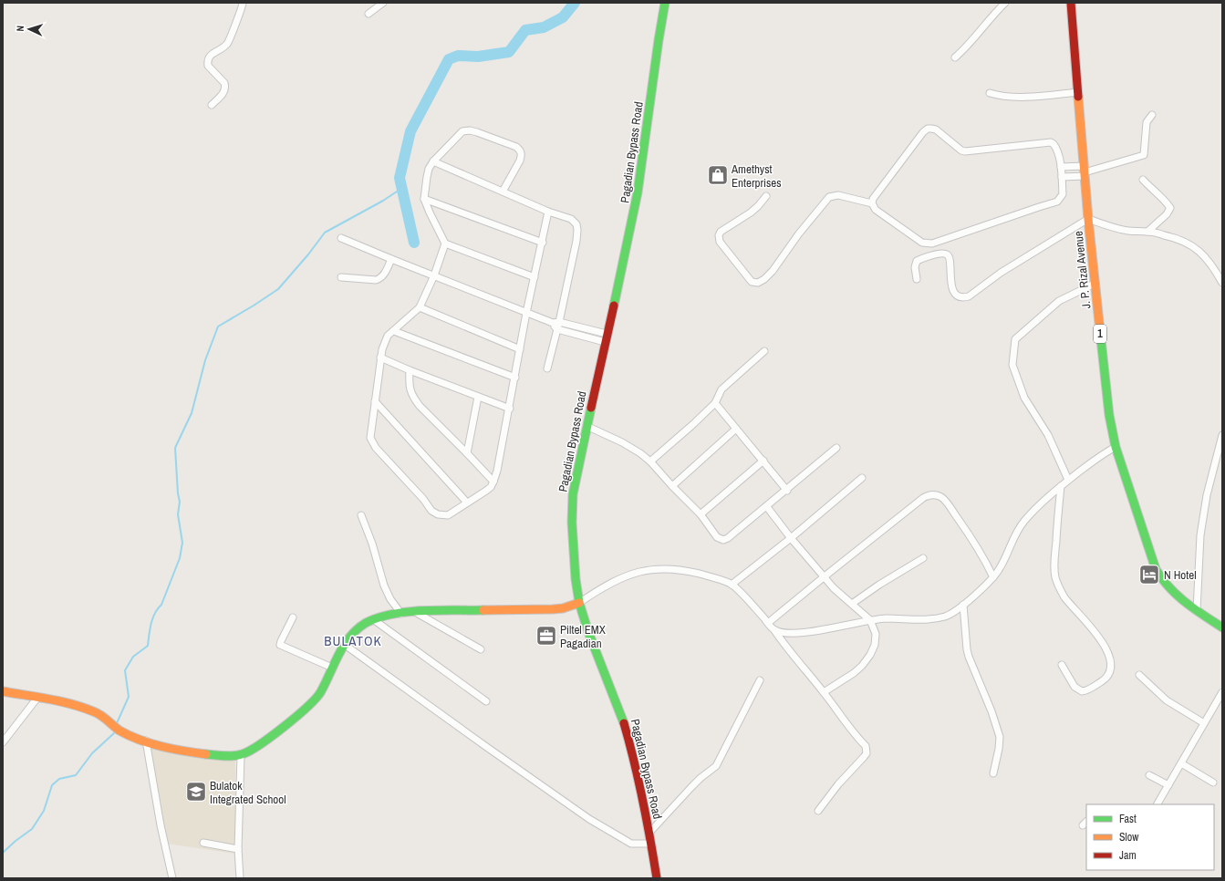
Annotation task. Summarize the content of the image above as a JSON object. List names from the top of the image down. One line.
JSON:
{"streets":{"main road":["Pagadian Bypass Road","J. P. Rizal Avenue","1"]},"districts":["BULATOK"],"places":{"shop":["Amethyst Enterprises"],"hotel":["N Hotel"],"office":["Piltel EMX Pagadian"],"school or university":["Bulatok Integrated School"]},"legend":["Fast","Slow","Jam"],"north":"left"}
